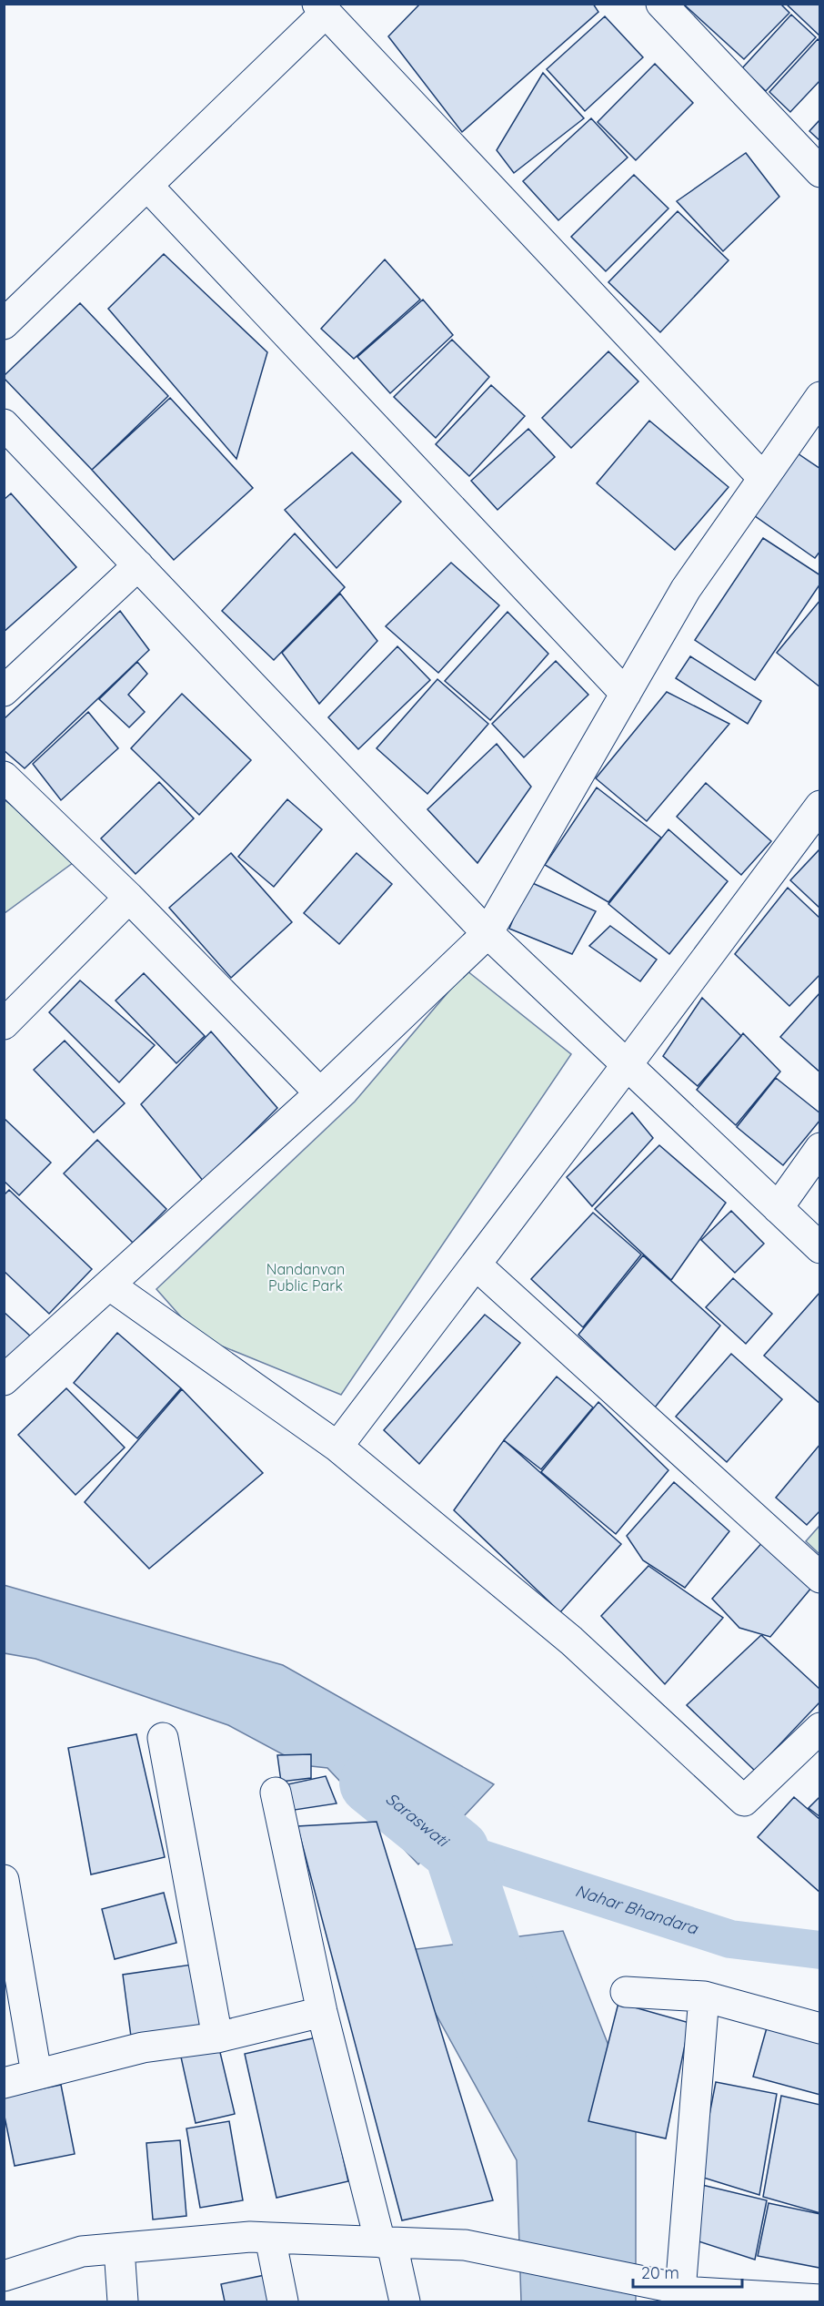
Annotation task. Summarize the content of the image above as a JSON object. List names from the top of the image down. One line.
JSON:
{"water":["Saraswati","Nahar Bhandara"],"parks":["Nandanvan Public Park"],"scale_bar":"20 m"}
